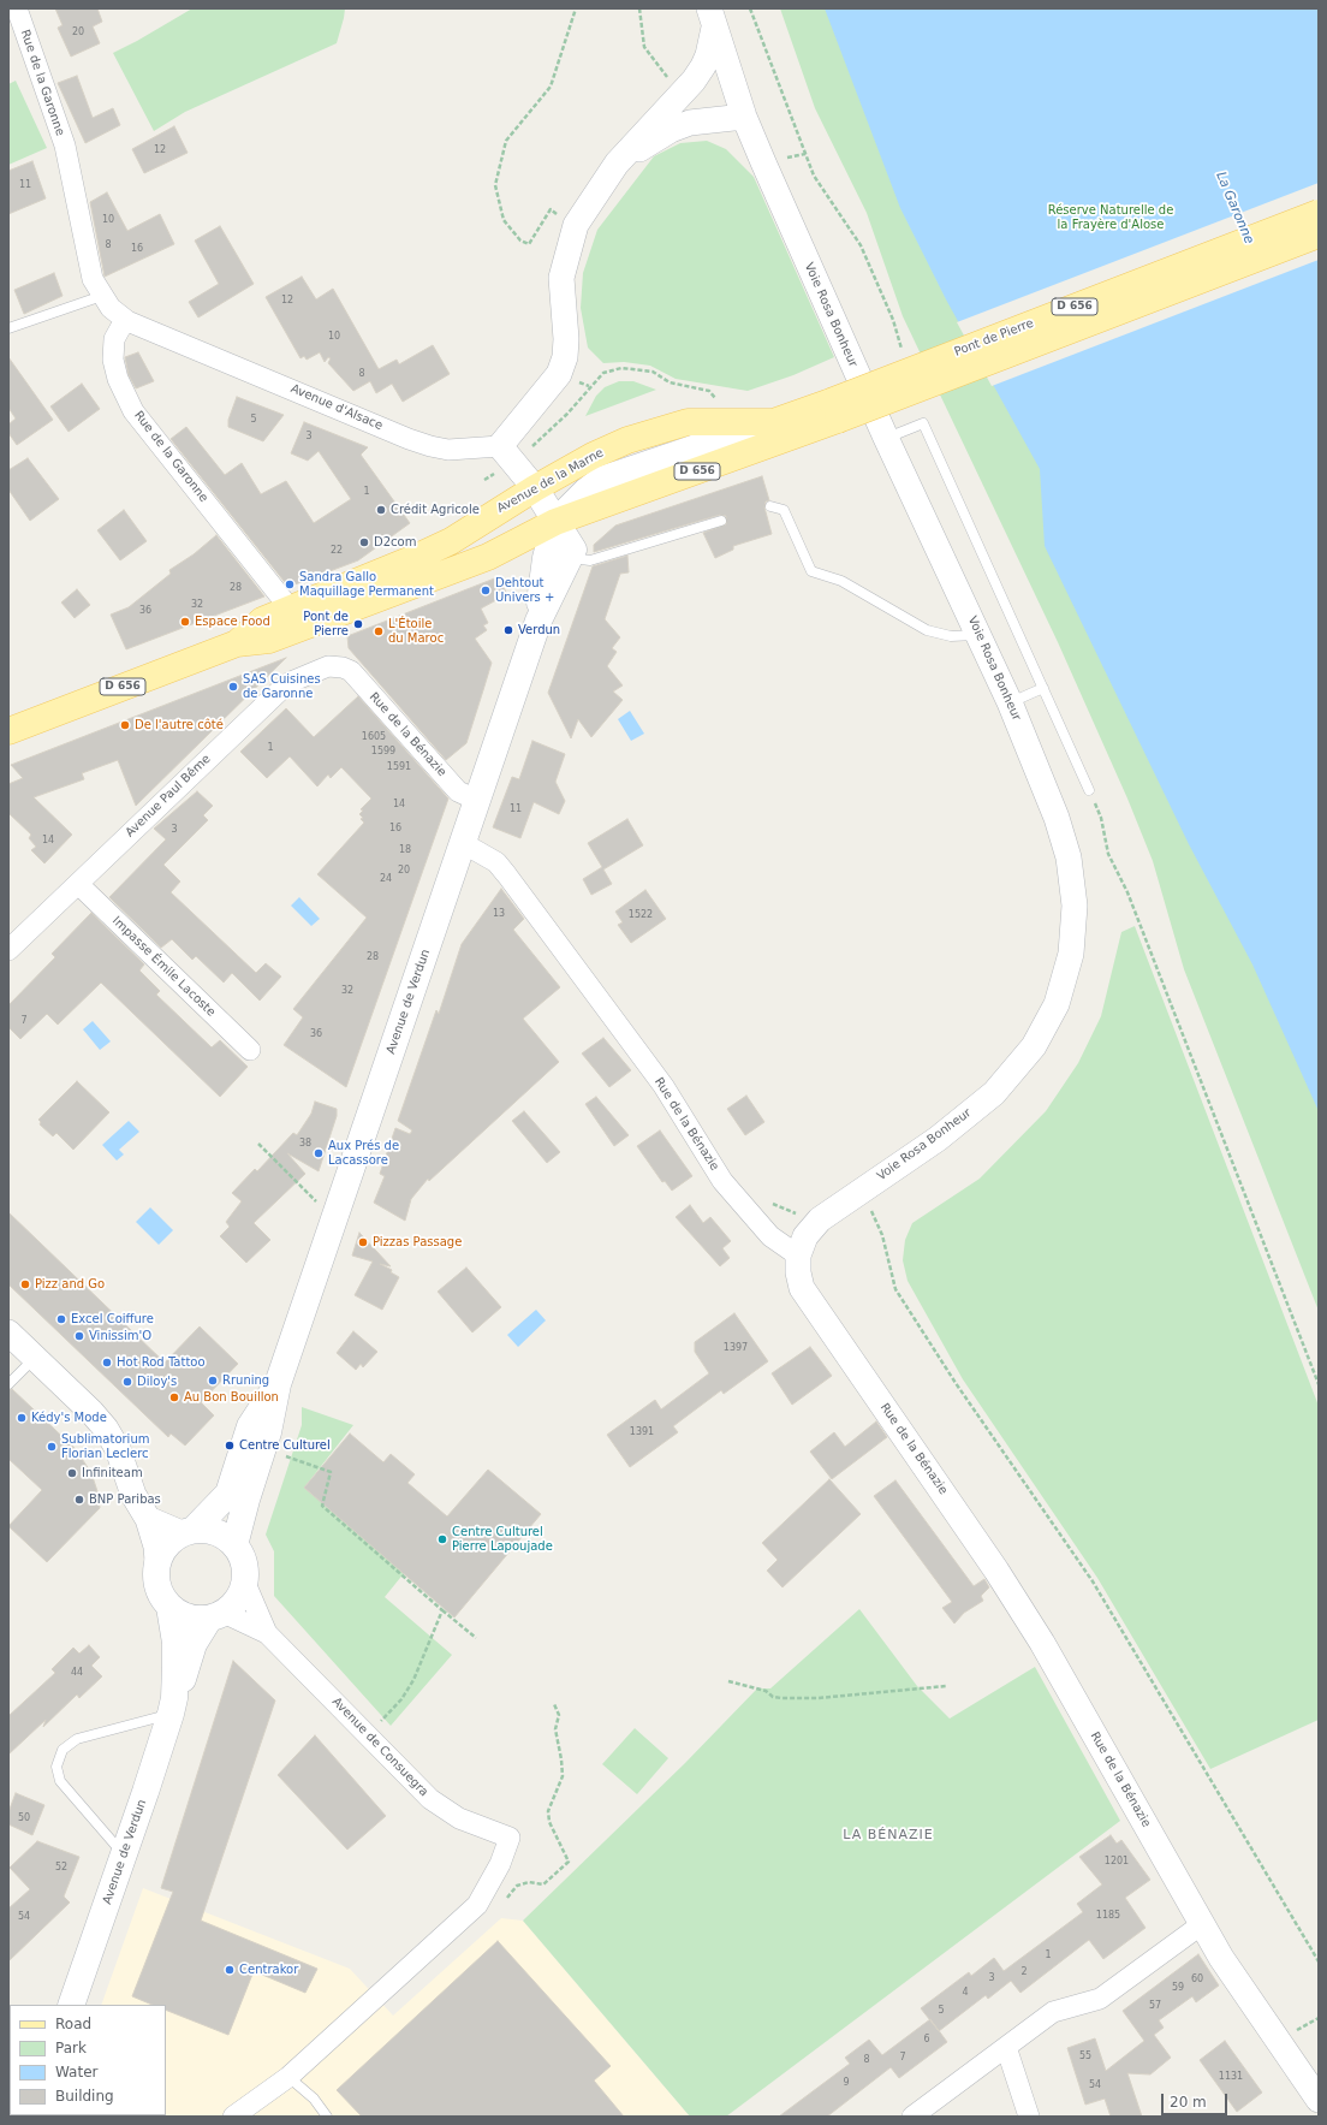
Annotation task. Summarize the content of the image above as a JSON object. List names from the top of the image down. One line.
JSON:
{"streets":{"main road":["D 656","Pont de Pierre","Avenue de la Marne","Avenue de Verdun"],"street":["Rue de la Garonne","Voie Rosa Bonheur","Avenue d'Alsace","Rue de la Bénazie","Avenue Paul Bême","Impasse Émile Lacoste","Avenue de Consuegra"]},"crossings":[["Rue de la Garonne","Avenue d'Alsace"],["Rue de la Garonne","Avenue de la Marne"],["Voie Rosa Bonheur","Rue de la Bénazie"],["Pont de Pierre","Avenue de la Marne"],["Avenue de la Marne","Avenue de Verdun"],["Rue de la Bénazie","Avenue Paul Bême"],["Rue de la Bénazie","Avenue de Verdun"],["Avenue Paul Bême","Impasse Émile Lacoste"],["Avenue de Verdun","Avenue de Consuegra"]],"districts":["LA BÉNAZIE"],"water":["La Garonne"],"parks":["Réserve Naturelle de la Frayère d'Alose"],"places":["Crédit Agricole","D2com","Sandra Gallo Maquillage Permanent","Dehtout Univers +","Espace Food","Pont de Pierre","Verdun","L'Étoile du Maroc","SAS Cuisines de Garonne","De l'autre côté","Aux Prés de Lacassore","Pizzas Passage","Pizz and Go","Excel Coiffure","Vinissim'O","Hot Rod Tattoo","Rruning","Diloy's","Au Bon Bouillon","Kédy's Mode","Centre Culturel","Sublimatorium Florian Leclerc","Infiniteam","BNP Paribas","Centre Culturel Pierre Lapoujade","Centrakor"],"house_numbers":["20","12","11","10","8","16","12","10","8","5","3","1","22","28","32","36","1605","1","1599","1591","14","11","16","3","14","18","20","24","13","1522","28","32","7","36","38","1397","1391","44","50","1201","52","1185","54","1","2","3","60","59","4","57","5","6","55","7","8","1131","9","54"],"legend":["Road","Park","Water","Building"],"scale_bar":"20 m"}
